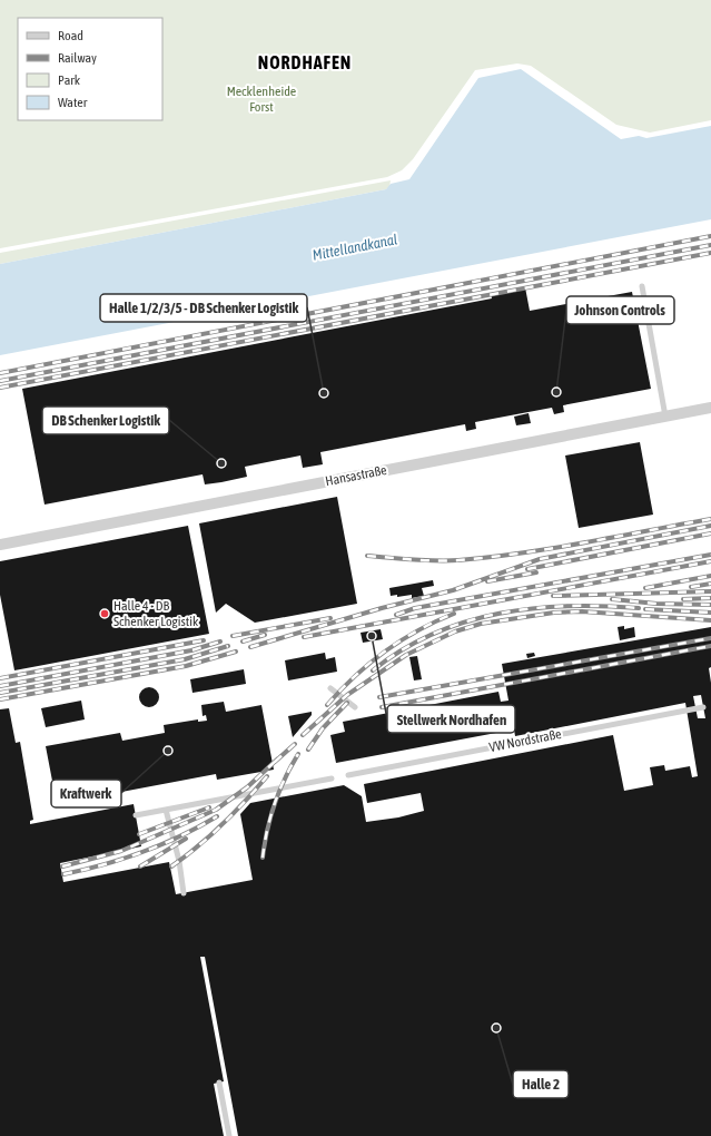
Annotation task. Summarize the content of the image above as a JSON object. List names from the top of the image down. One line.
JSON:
{"streets":{"street":["Hansastraße"],"lane":["VW Nordstraße"]},"districts":["NORDHAFEN"],"water":["Mittellandkanal"],"parks":["Mecklenheide Forst"],"places":["Johnson Controls","Halle 1/2/3/5 - DB Schenker Logistik","DB Schenker Logistik","Halle 4 - DB Schenker Logistik","Stellwerk Nordhafen","Kraftwerk","Halle 2"],"legend":["Road","Railway","Park","Water"]}
